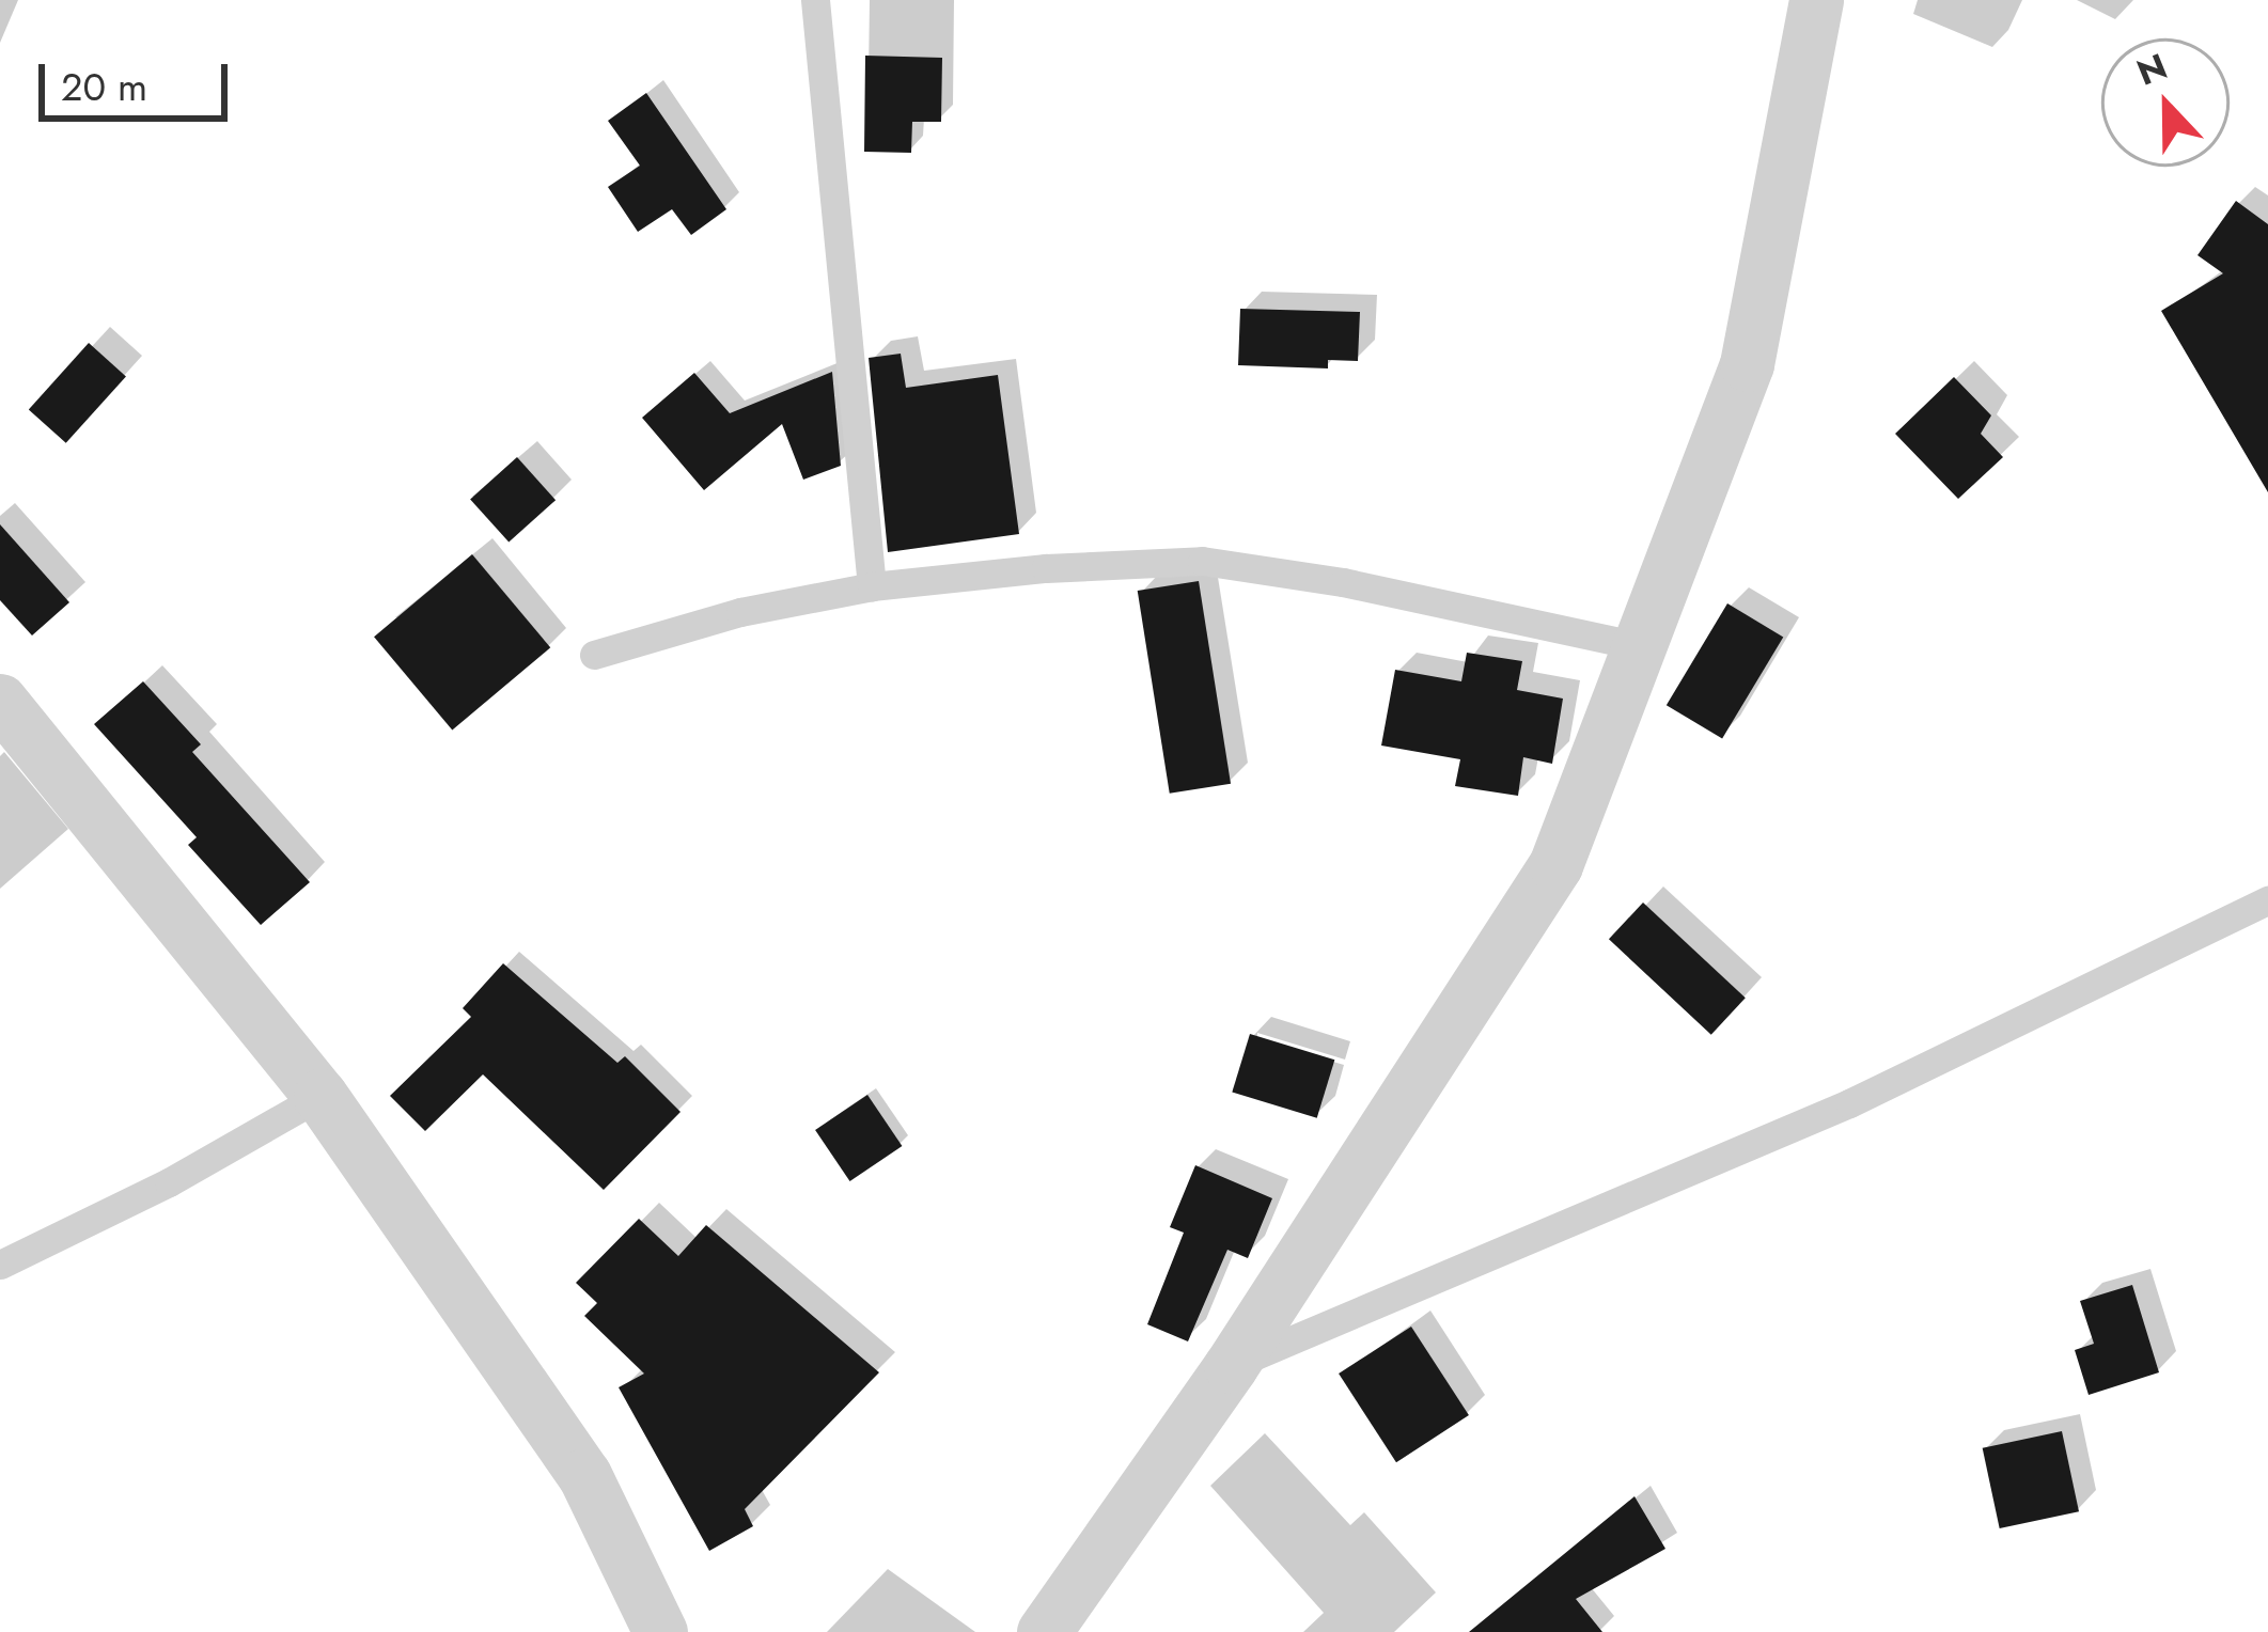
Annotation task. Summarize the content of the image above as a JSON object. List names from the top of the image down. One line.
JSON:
{"scale_bar":"20 m","north":"top"}
